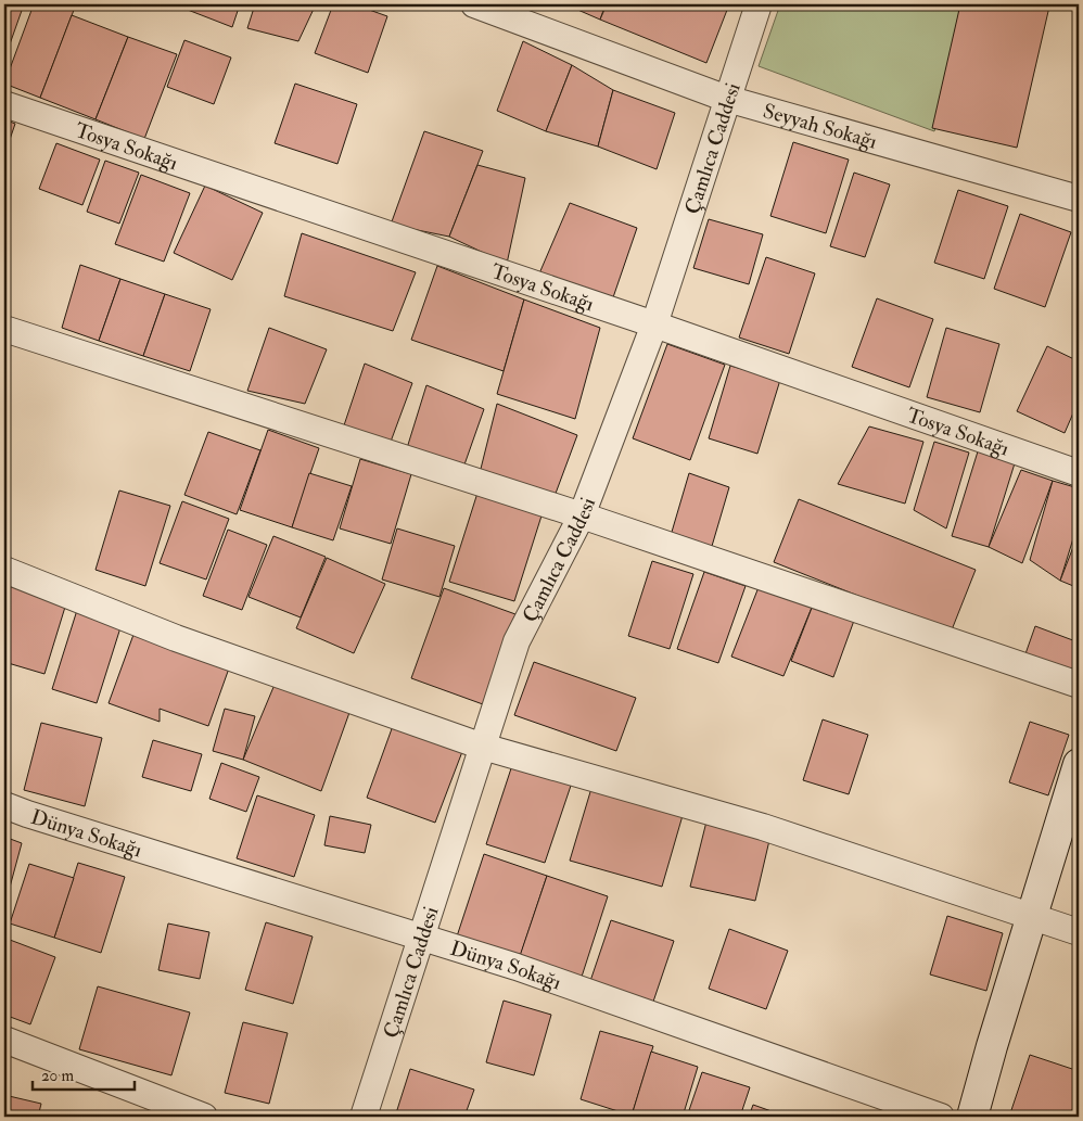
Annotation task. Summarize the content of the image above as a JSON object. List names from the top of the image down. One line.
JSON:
{"streets":{"street":["Seyyah Sokağı","Tosya Sokağı","Çamlıca Caddesi","Dünya Sokağı"]},"crossings":[["Seyyah Sokağı","Çamlıca Caddesi"],["Tosya Sokağı","Çamlıca Caddesi"],["Çamlıca Caddesi","Dünya Sokağı"]],"scale_bar":"20 m"}
